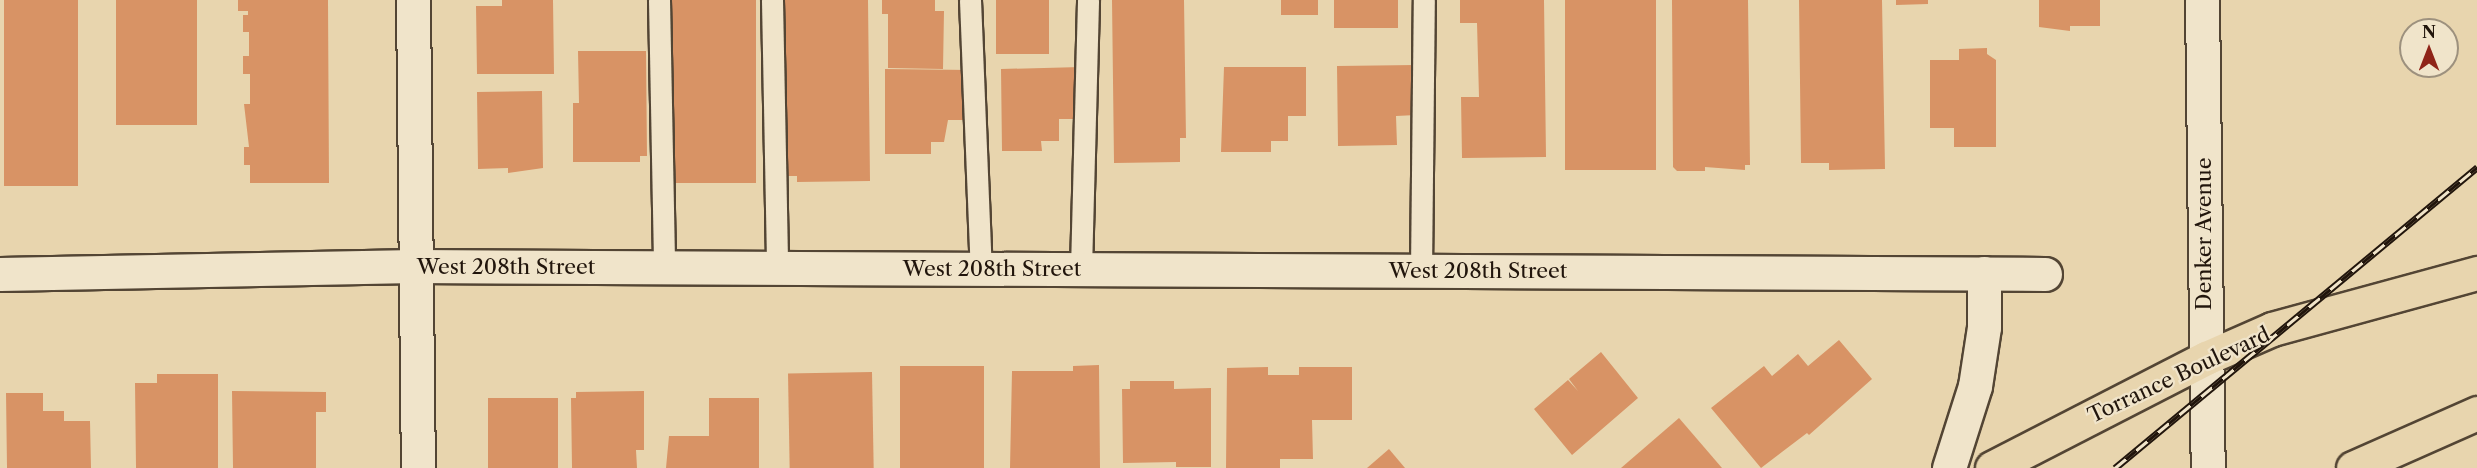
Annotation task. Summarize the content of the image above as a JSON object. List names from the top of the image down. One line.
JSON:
{"streets":{"main road":["Torrance Boulevard"],"street":["Denker Avenue","West 208th Street"]},"crossings":[["Denker Avenue","Torrance Boulevard"]],"north":"top"}
